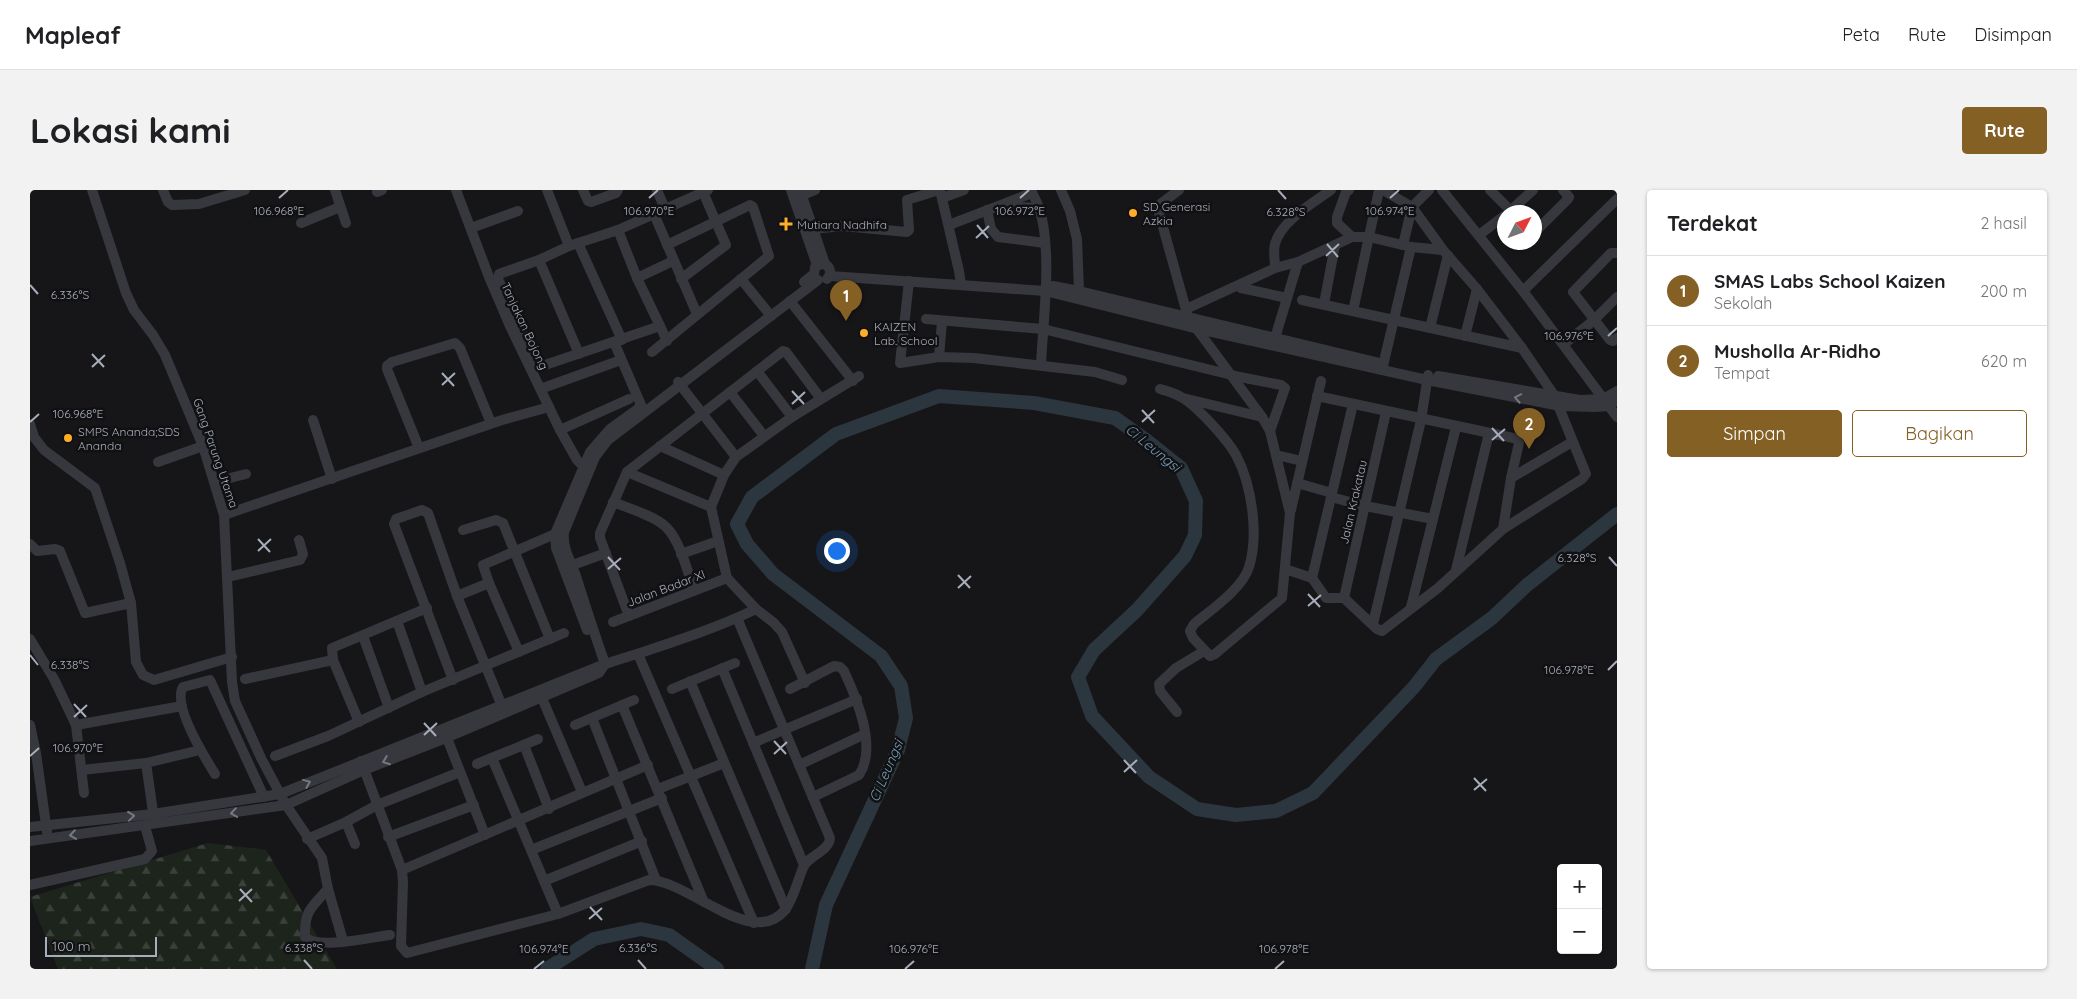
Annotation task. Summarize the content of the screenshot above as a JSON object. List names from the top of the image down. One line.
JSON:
{"streets":{"street":["Tanjakan Bojong","Gang Parung Utama","Jalan Krakatau","Jalan Badar XI"]},"water":["Ci Leungsi"],"places":{"other":["SD Generasi Azkia","KAIZEN Lab. School","SMPS Ananda;SDS Ananda"],"health":["Mutiara Nadhifa"]},"scale_bar":"100 m","north":"top right","page":{"header":"Mapleaf","nav":["Peta","Rute","Disimpan"],"buttons":["Rute",["Simpan","Bagikan"]],"title":"Lokasi kami","heading":["Terdekat","2 hasil"],"list":[{"mark":"1","name":"SMAS Labs School Kaizen","note":"Sekolah","value":"200 m"},{"mark":"2","name":"Musholla Ar-Ridho","note":"Tempat","value":"620 m"}],"pins":["1","2"],"map_buttons":["+","−"],"scale":"100 m"},"coordinates":["106.970°E","106.974°E","106.968°E","106.972°E","6.328°S","6.336°S","106.976°E","6.338°S","106.978°E"]}
